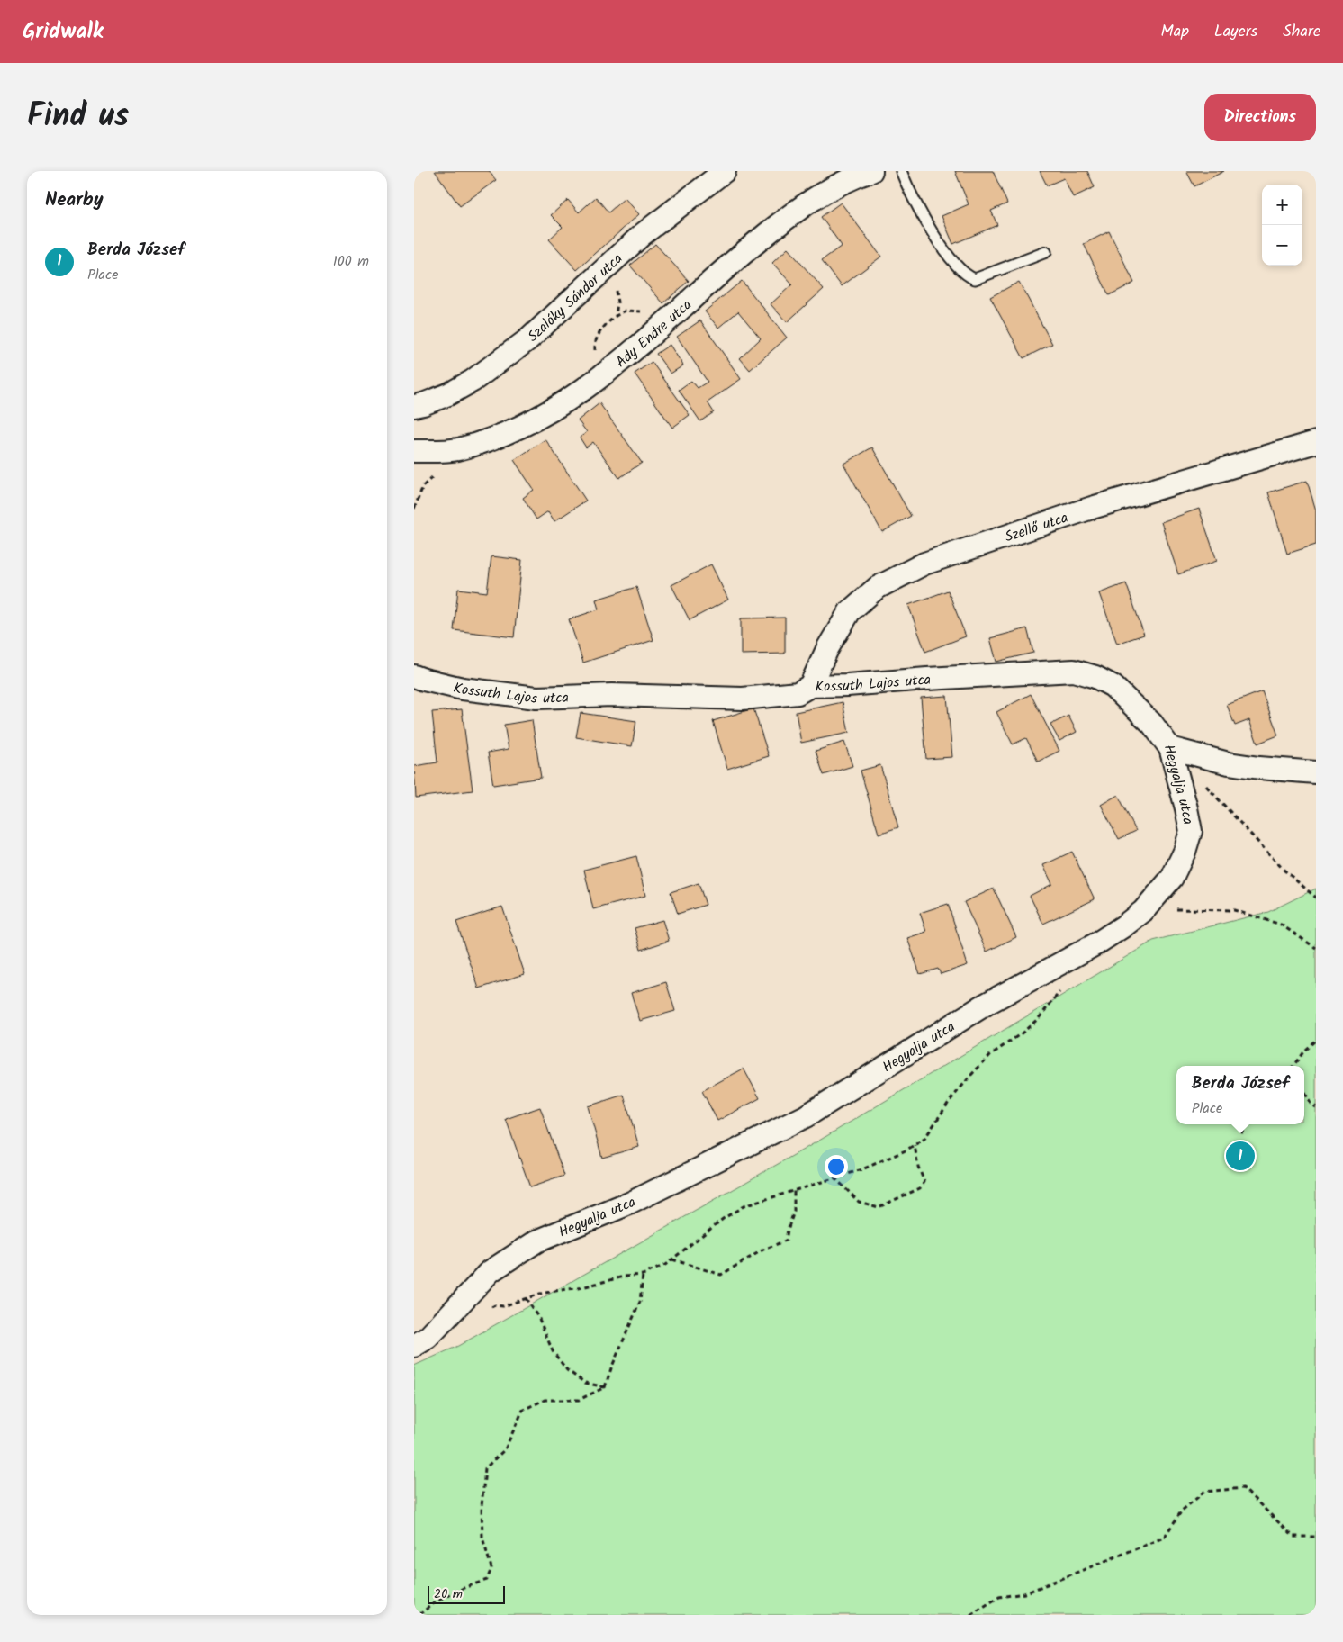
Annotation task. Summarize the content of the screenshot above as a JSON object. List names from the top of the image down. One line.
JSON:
{"streets":{"street":["Szalóky Sándor utca","Ady Endre utca","Szellő utca","Kossuth Lajos utca","Hegyalja utca"]},"crossings":[["Szellő utca","Kossuth Lajos utca"],["Kossuth Lajos utca","Hegyalja utca"]],"scale_bar":"20 m","page":{"header":"Gridwalk","nav":["Map","Layers","Share"],"title":"Find us","buttons":"Directions","heading":"Nearby","map_buttons":["+","−"],"list":[{"mark":"1","name":"Berda József","note":"Place","value":"100 m"}],"popup":["Berda József","Place"],"pins":"1","scale":"20 m"}}
